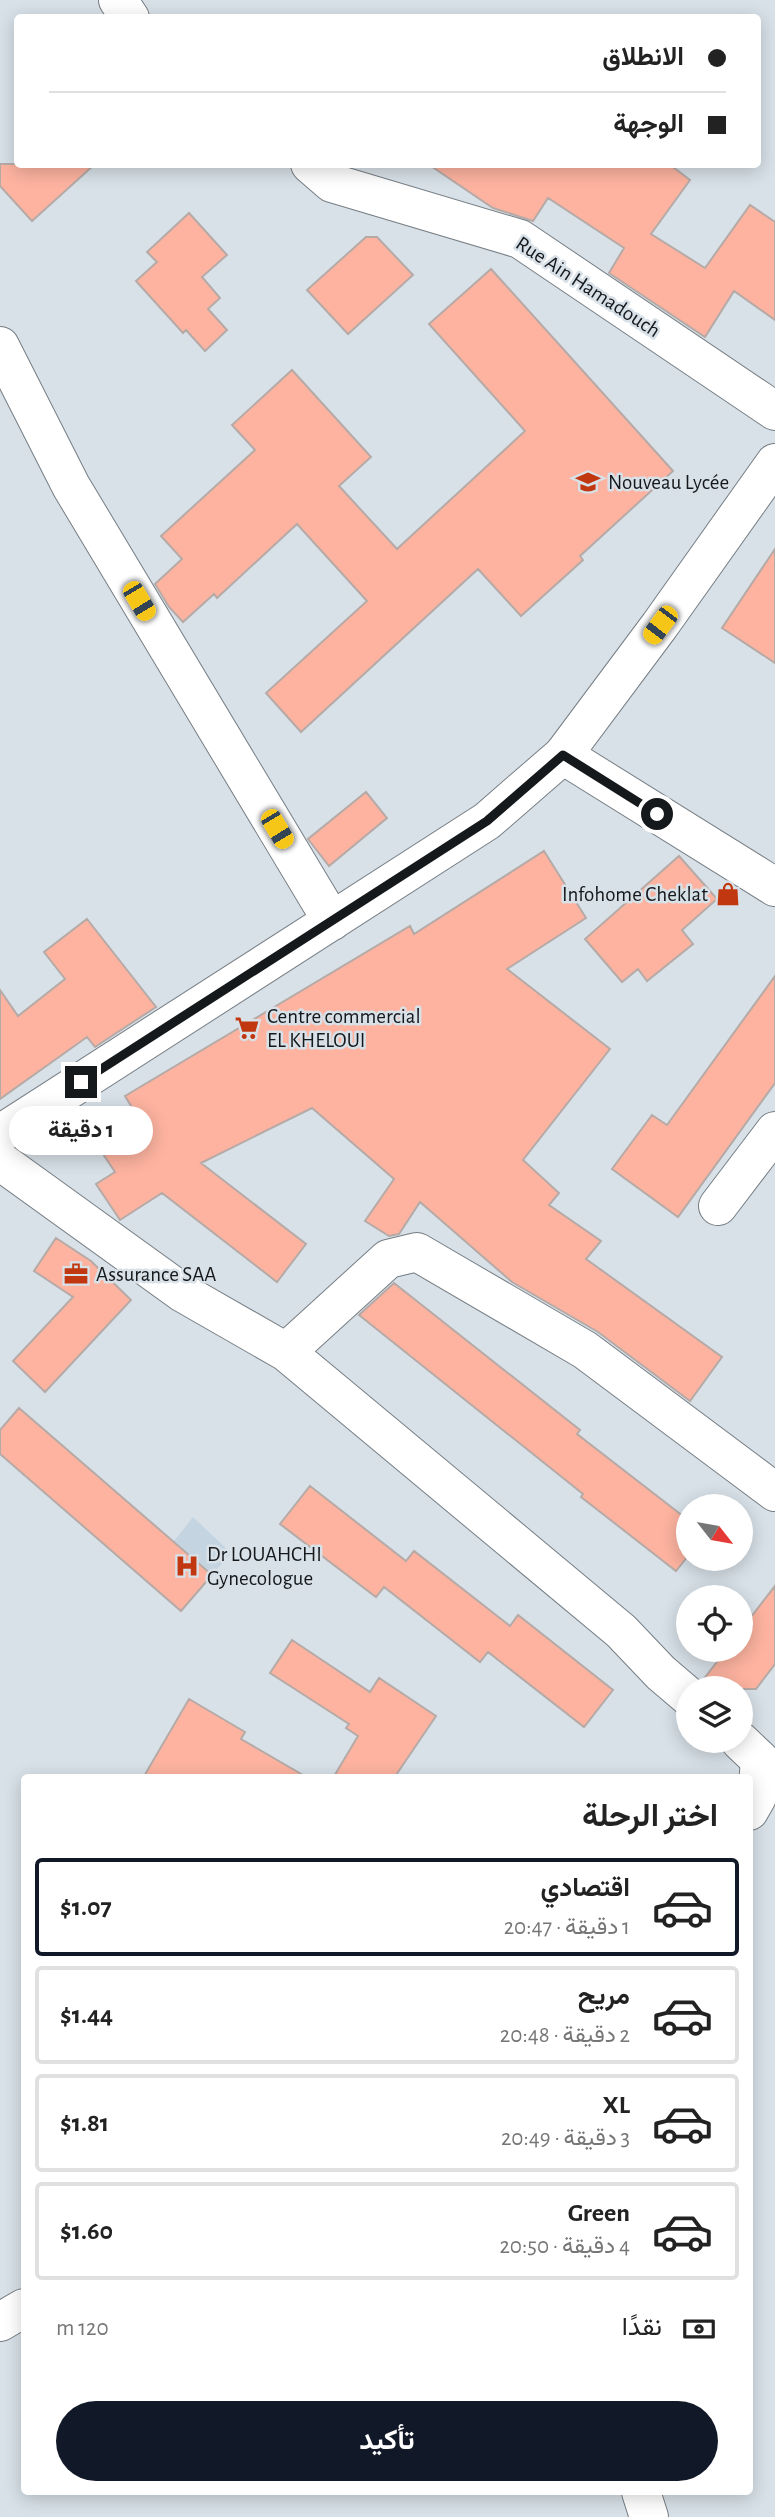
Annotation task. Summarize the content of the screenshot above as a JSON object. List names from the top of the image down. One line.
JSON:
{"streets":{"street":["Rue Ain Hamadouch"]},"places":{"school or university":["Nouveau Lycée"],"shop":["Infohome Cheklat"],"supermarket":["Centre commercial EL KHELOUI"],"office":["Assurance SAA"],"hospital":["Dr LOUAHCHI Gynecologue"]},"north":"bottom right","page":{"banner":["الانطلاق","الوجهة"],"bubble":"1 دقيقة","heading":"اختر الرحلة","list":[{"name":"اقتصادي","note":"1 دقيقة · 20:47","value":"$1.07"},{"name":"مريح","note":"2 دقيقة · 20:48","value":"$1.44"},{"name":"XL","note":"3 دقيقة · 20:49","value":"$1.81"},{"name":"Green","note":"4 دقيقة · 20:50","value":"$1.60"}],"pay":["نقدًا","120 m"],"buttons":"تأكيد"}}
